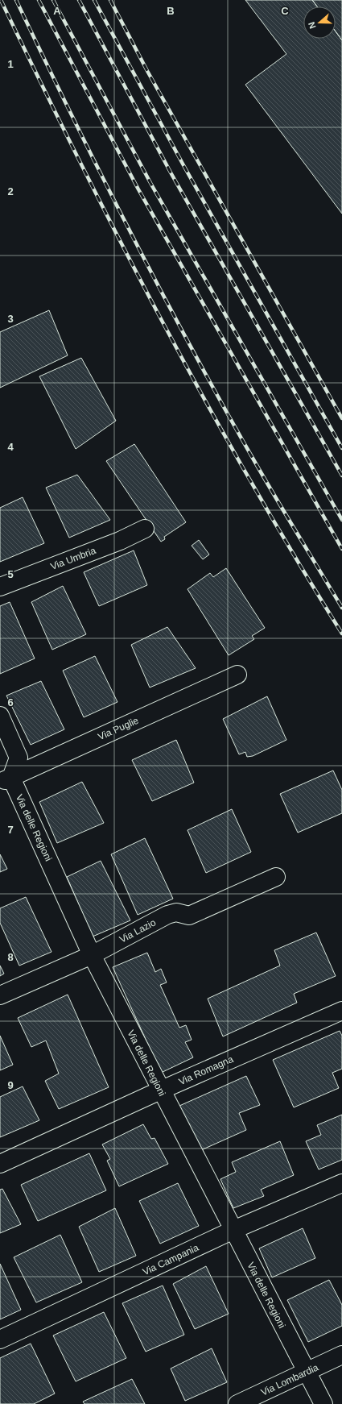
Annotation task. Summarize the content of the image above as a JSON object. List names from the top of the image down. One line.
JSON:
{"streets":{"street":["Via Umbria","Via Puglie","Via delle Regioni","Via Lazio","Via Romagna","Via Campania","Via Lombardia"]},"crossings":[["Via Puglie","Via delle Regioni"],["Via delle Regioni","Via Lazio"],["Via delle Regioni","Via Romagna"],["Via delle Regioni","Via Campania"],["Via delle Regioni","Via Lombardia"]],"north":"left","grid":{"columns":["A","B","C"],"rows":["1","2","3","4","5","6","7","8","9"]}}
